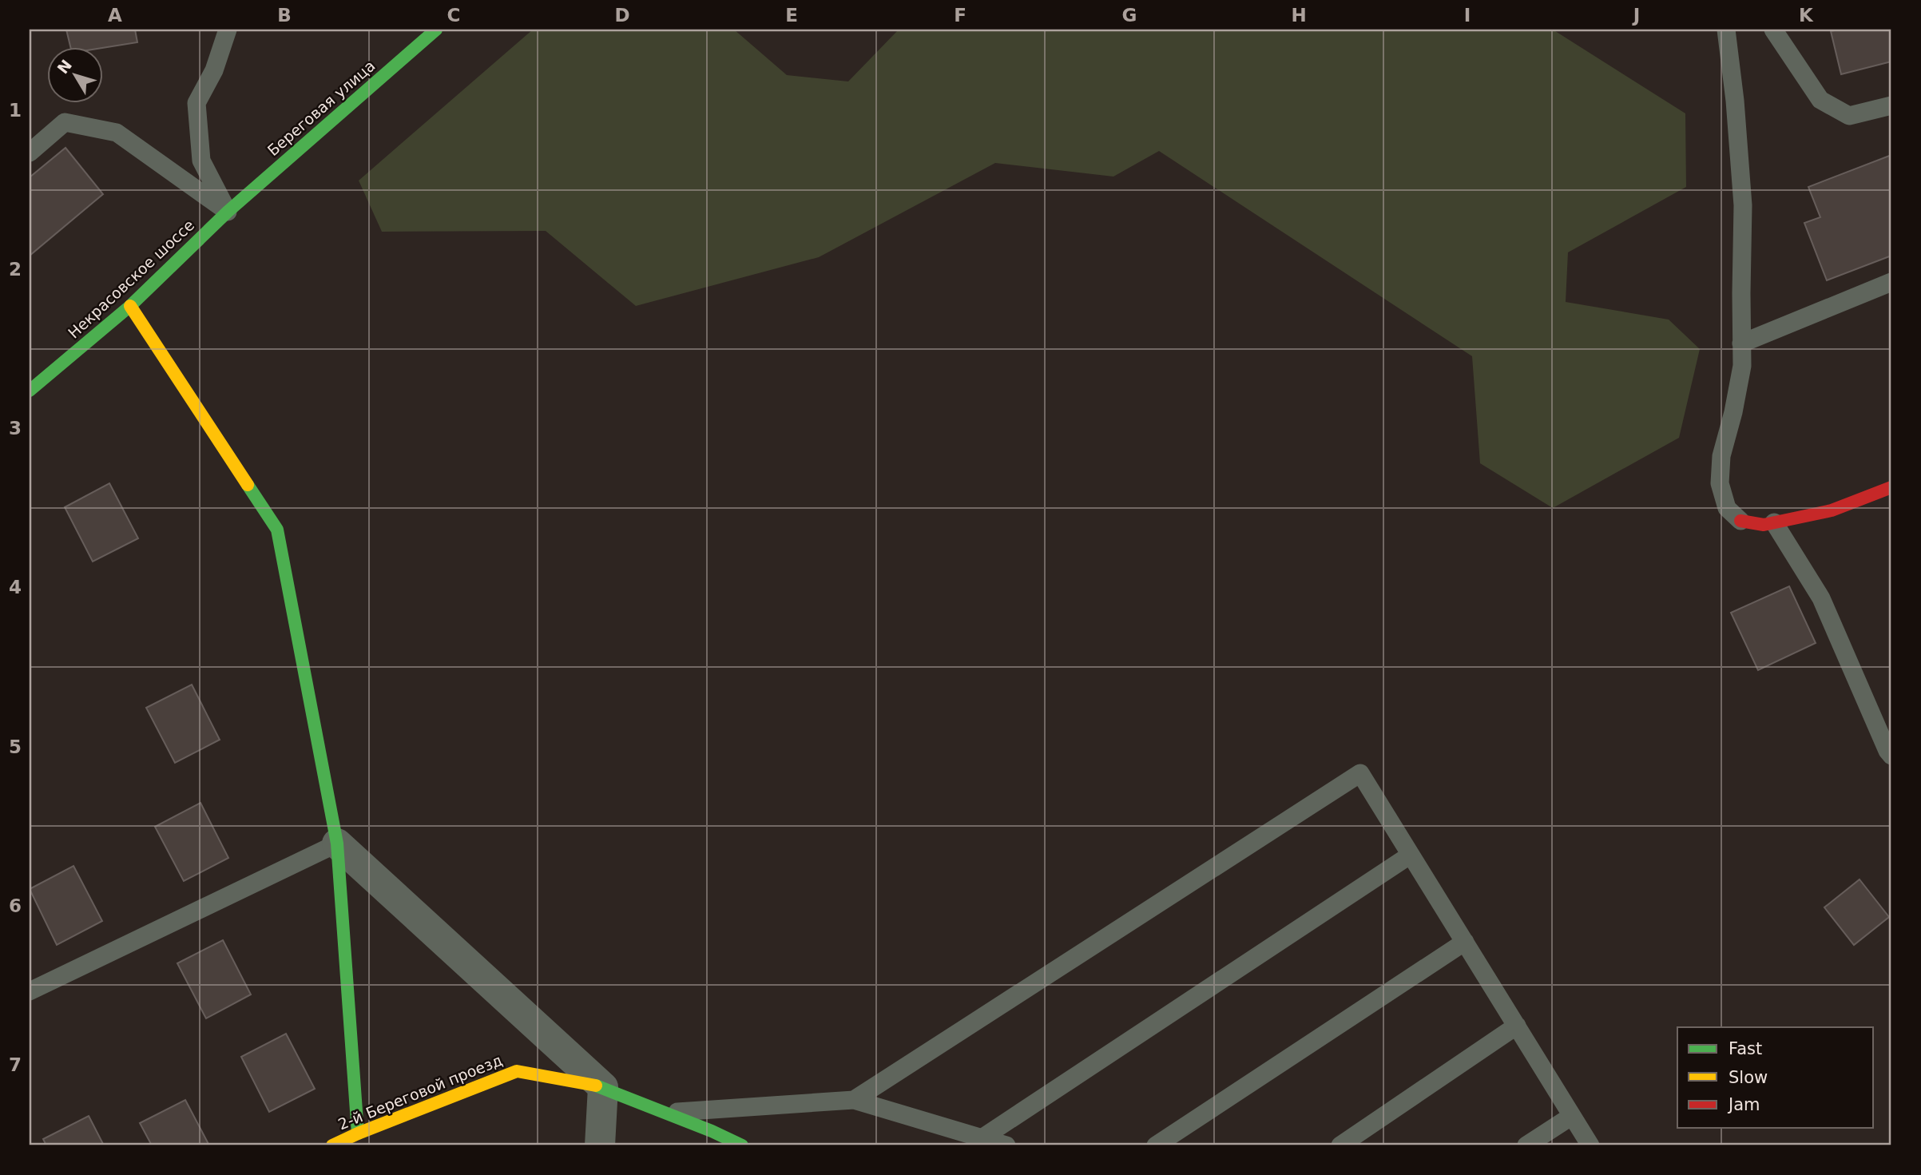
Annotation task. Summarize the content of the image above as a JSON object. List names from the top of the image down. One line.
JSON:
{"streets":{"street":["Береговая улица","Некрасовское шоссе","2-й Береговой проезд"]},"crossings":[["Береговая улица","Некрасовское шоссе"]],"legend":["Fast","Slow","Jam"],"north":"top left","grid":{"columns":["A","B","C","D","E","F","G","H","I","J","K"],"rows":["1","2","3","4","5","6","7"]}}
